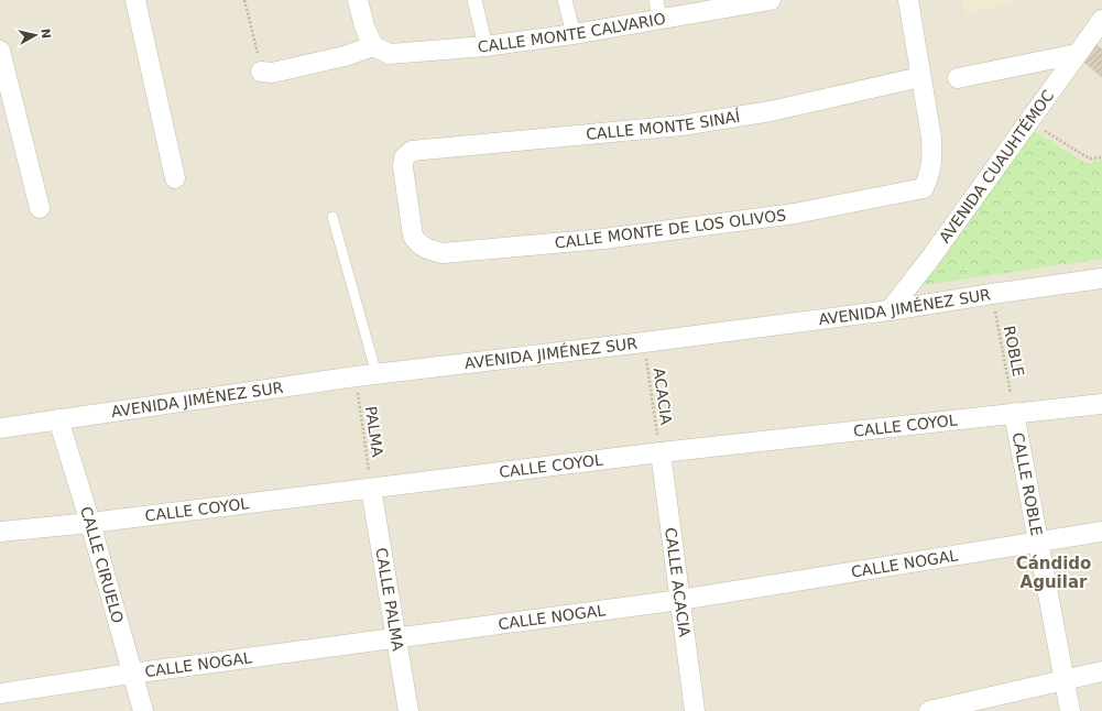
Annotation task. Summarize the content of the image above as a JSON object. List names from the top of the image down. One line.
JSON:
{"streets":{"street":["CALLE MONTE CALVARIO","CALLE MONTE SINAÍ","AVENIDA CUAUHTÉMOC","CALLE MONTE DE LOS OLIVOS","AVENIDA JIMÉNEZ SUR","CALLE COYOL","CALLE ROBLE","CALLE CIRUELO","CALLE NOGAL","CALLE ACACIA","CALLE PALMA"],"path":["ROBLE","ACACIA","PALMA"]},"crossings":[["CALLE MONTE SINAÍ","CALLE MONTE DE LOS OLIVOS"],["AVENIDA CUAUHTÉMOC","AVENIDA JIMÉNEZ SUR"],["AVENIDA JIMÉNEZ SUR","ROBLE"],["AVENIDA JIMÉNEZ SUR","ACACIA"],["AVENIDA JIMÉNEZ SUR","PALMA"],["AVENIDA JIMÉNEZ SUR","CALLE CIRUELO"],["ROBLE","CALLE COYOL"],["ROBLE","CALLE ROBLE"],["ACACIA","CALLE COYOL"],["ACACIA","CALLE ACACIA"],["CALLE COYOL","PALMA"],["CALLE COYOL","CALLE ROBLE"],["CALLE COYOL","CALLE CIRUELO"],["CALLE COYOL","CALLE ACACIA"],["CALLE COYOL","CALLE PALMA"],["PALMA","CALLE PALMA"],["CALLE ROBLE","CALLE NOGAL"],["CALLE CIRUELO","CALLE NOGAL"],["CALLE NOGAL","CALLE ACACIA"],["CALLE NOGAL","CALLE PALMA"]],"districts":["Cándido Aguilar"],"north":"right"}
